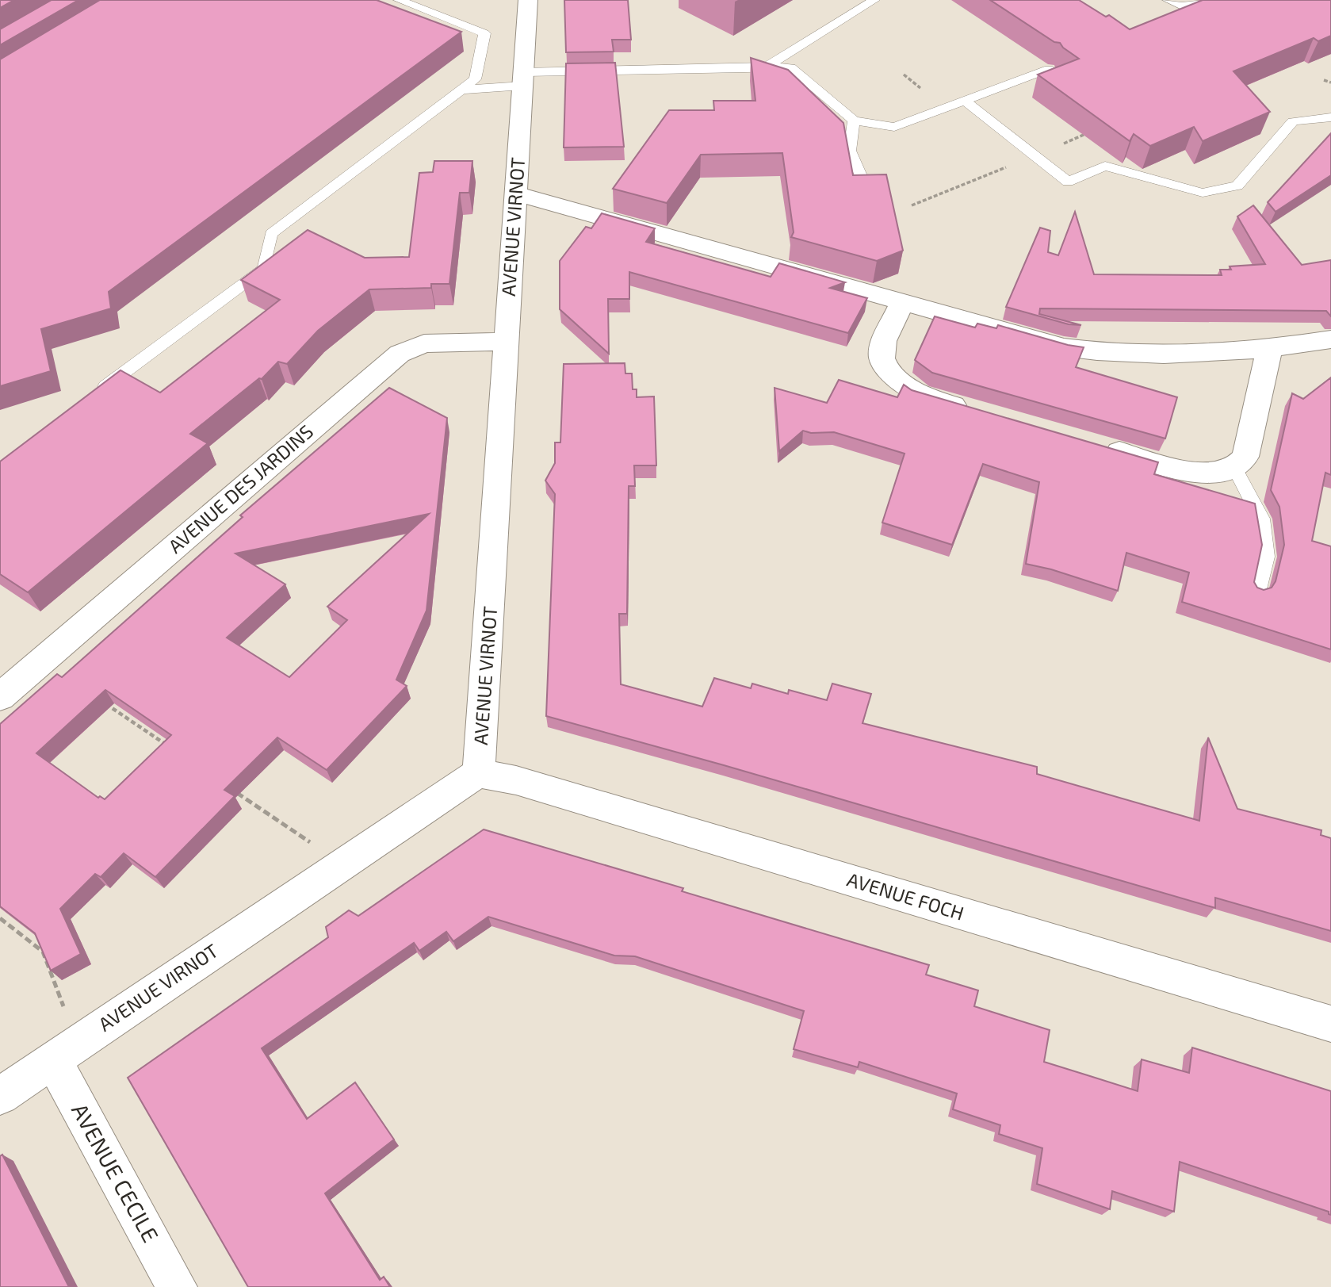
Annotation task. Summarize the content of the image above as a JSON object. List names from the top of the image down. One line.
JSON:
{"streets":{"street":["AVENUE VIRNOT","AVENUE DES JARDINS","AVENUE FOCH","AVENUE CECILE"]},"crossings":[["AVENUE VIRNOT","AVENUE DES JARDINS"],["AVENUE VIRNOT","AVENUE FOCH"],["AVENUE VIRNOT","AVENUE CECILE"]]}
